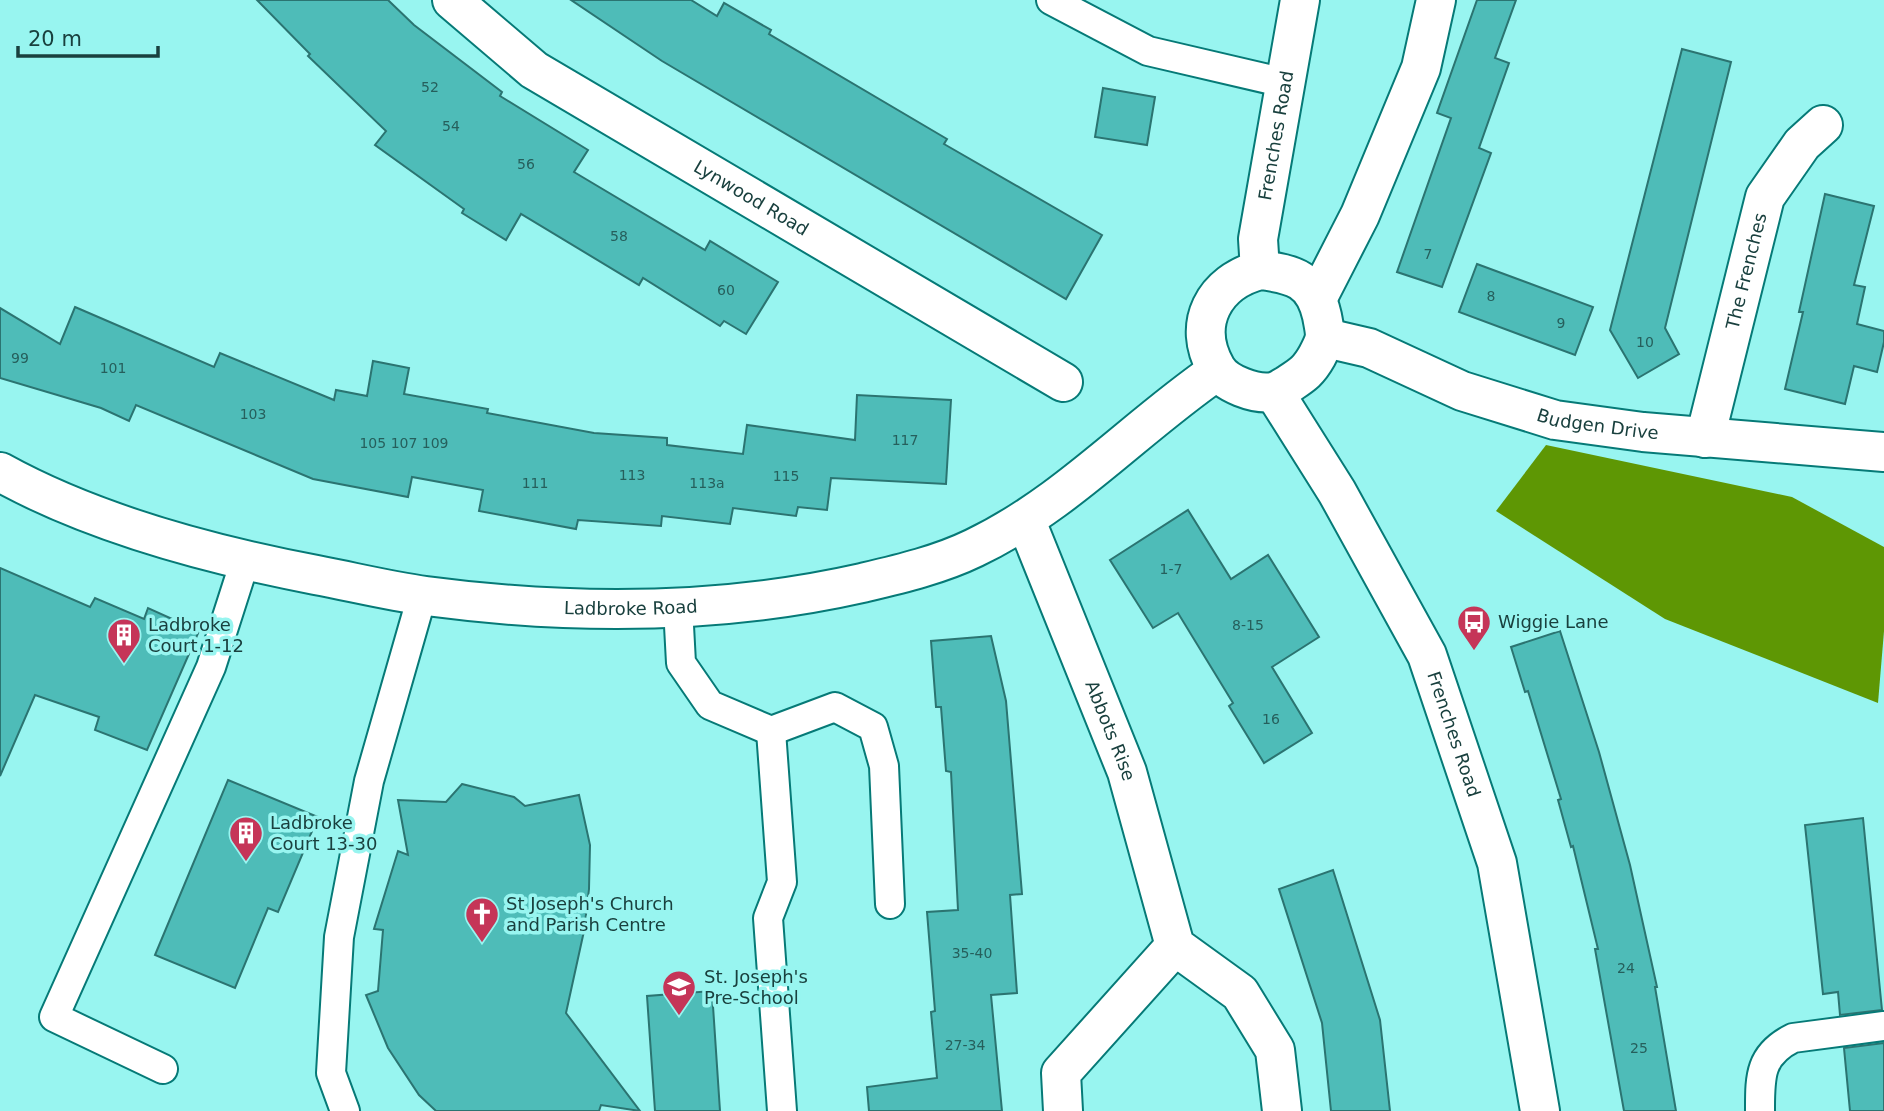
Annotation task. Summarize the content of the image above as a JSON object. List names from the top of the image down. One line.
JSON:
{"streets":{"street":["Frenches Road","Lynwood Road","The Frenches","Budgen Drive","Ladbroke Road","Abbots Rise"]},"crossings":[["Frenches Road","Budgen Drive"],["Frenches Road","Ladbroke Road"],["The Frenches","Budgen Drive"],["Budgen Drive","Ladbroke Road"],["Ladbroke Road","Abbots Rise"]],"places":{"bus stop":["Wiggie Lane"],"building":["Ladbroke Court 1-12","Ladbroke Court 13-30"],"church":["St Joseph's Church and Parish Centre"],"school or university":["St. Joseph's Pre-School"]},"house_numbers":["52","54","56","58","7","60","8","9","10","99","101","103","117","105 107 109","113","115","111","113a","1-7","8-15","16","35-40","24","27-34","25"],"scale_bar":"20 m"}
